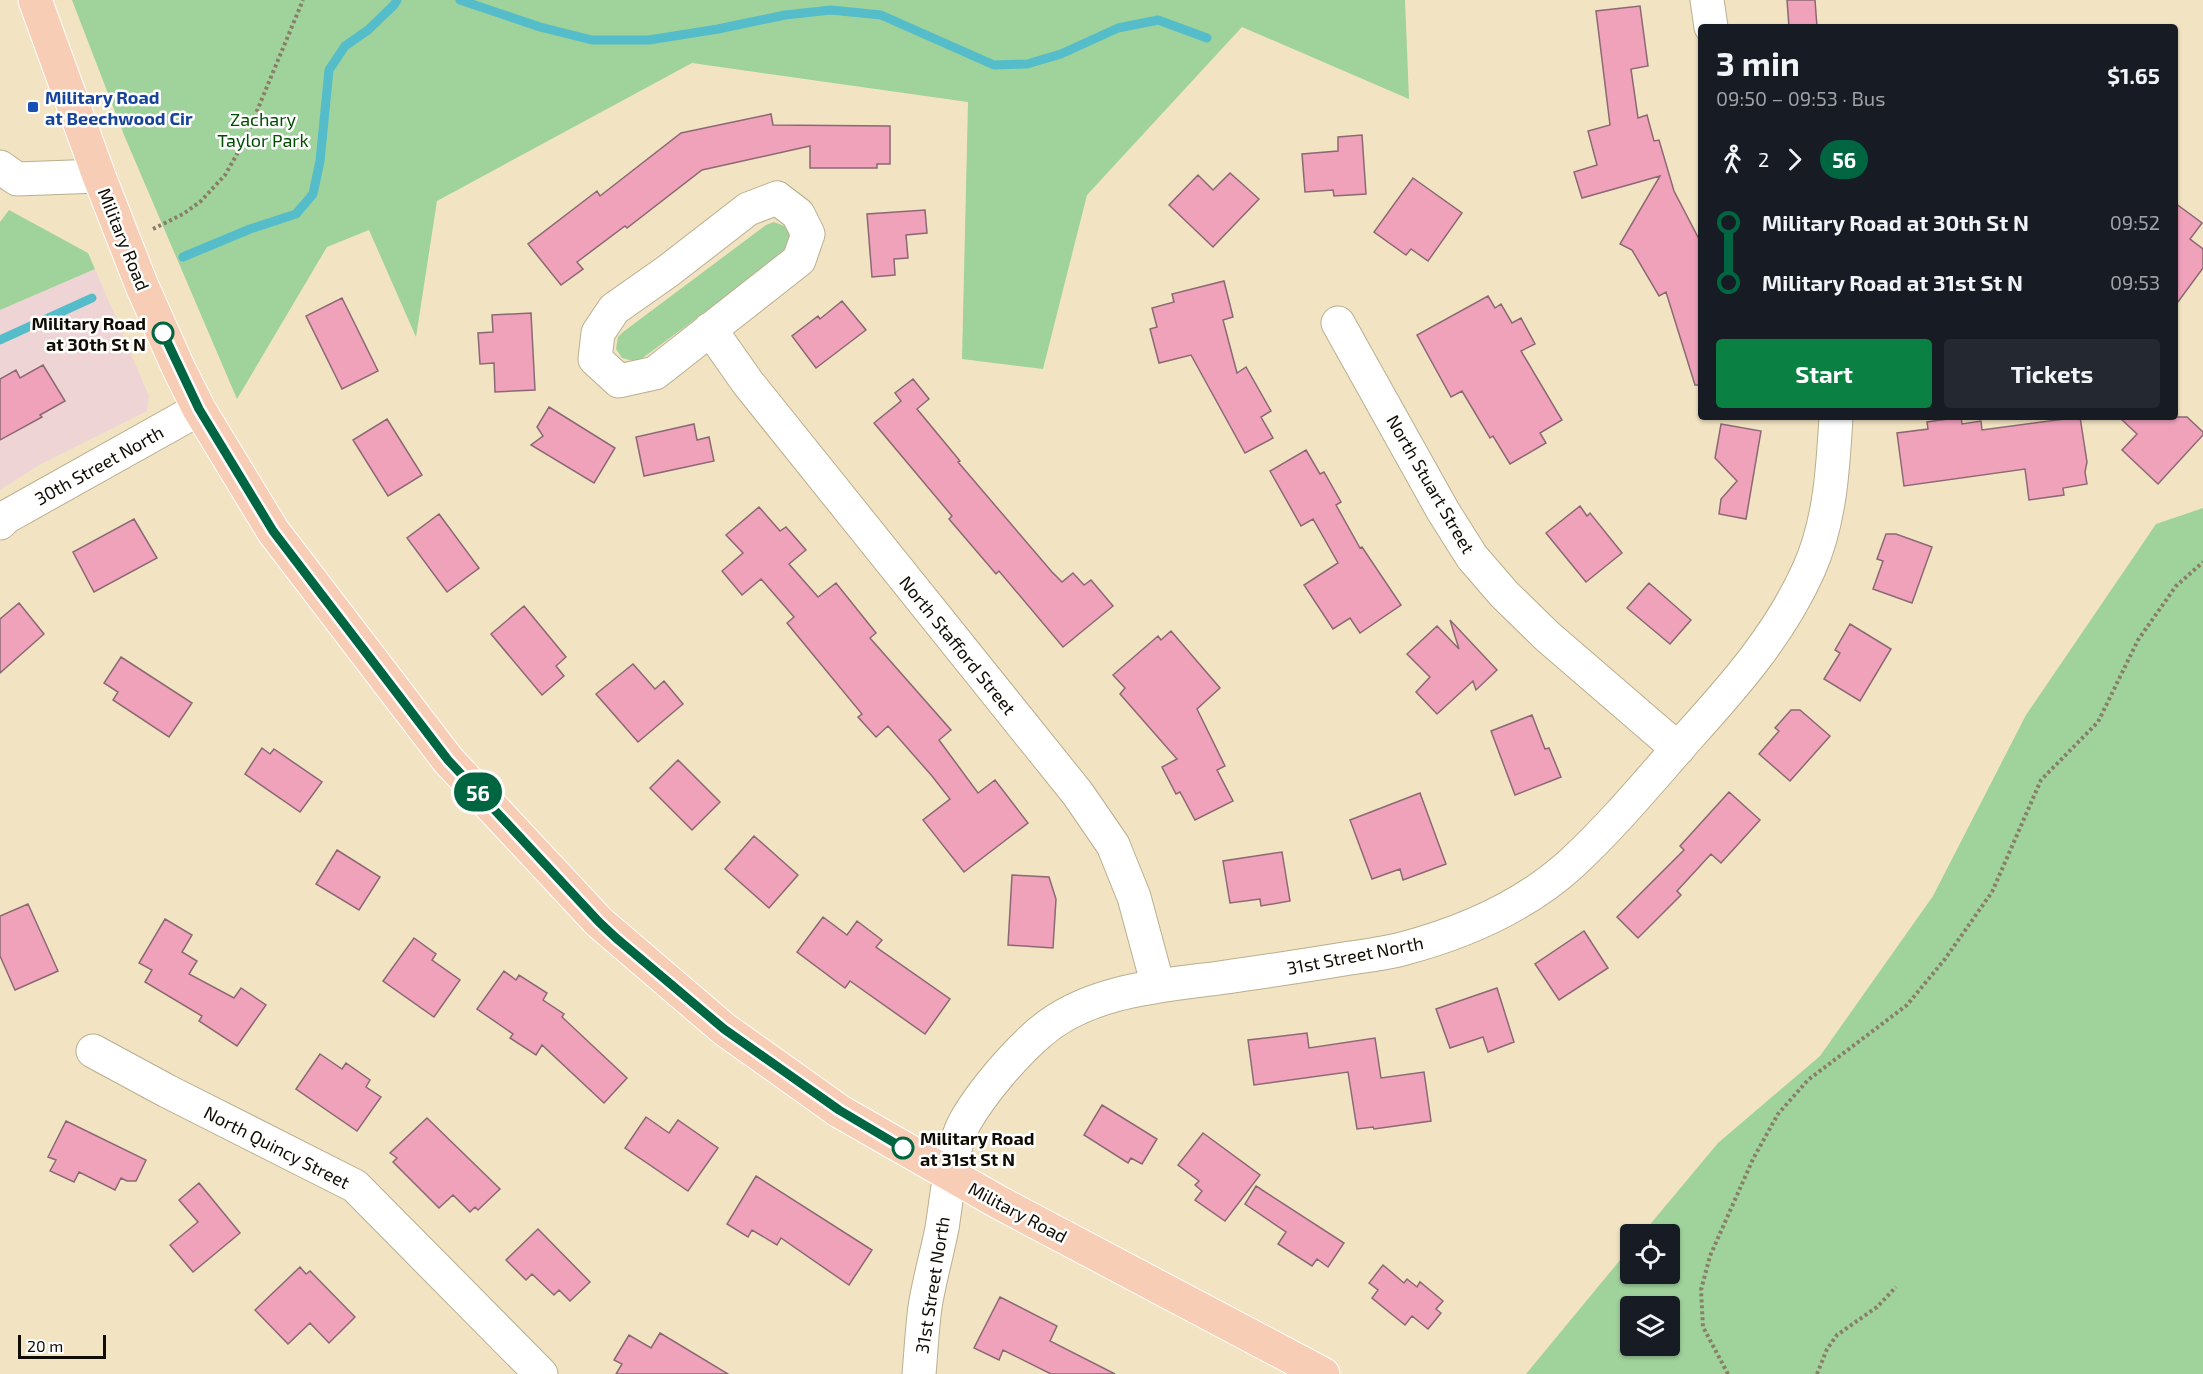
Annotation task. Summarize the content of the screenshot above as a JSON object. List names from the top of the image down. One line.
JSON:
{"streets":{"main road":["Military Road"],"street":["30th Street North","North Stuart Street","North Stafford Street","31st Street North","North Quincy Street"]},"crossings":[["Military Road","30th Street North"],["Military Road","31st Street North"],["North Stuart Street","31st Street North"],["North Stafford Street","31st Street North"]],"parks":["Zachary Taylor Park"],"places":{"transit":["Military Road at Beechwood Cir"],"other":["Military Road at 30th St N","Military Road at 31st St N"]},"lines":["bus line 56"],"scale_bar":"20 m","page":{"on_map":"56","heading":["3 min","09:50 – 09:53 · Bus","$1.65"],"legs":["2","56"],"list":[{"name":"Military Road at 30th St N","value":"09:52"},{"name":"Military Road at 31st St N","value":"09:53"}],"buttons":["Start","Tickets"],"scale":"20 m"}}
